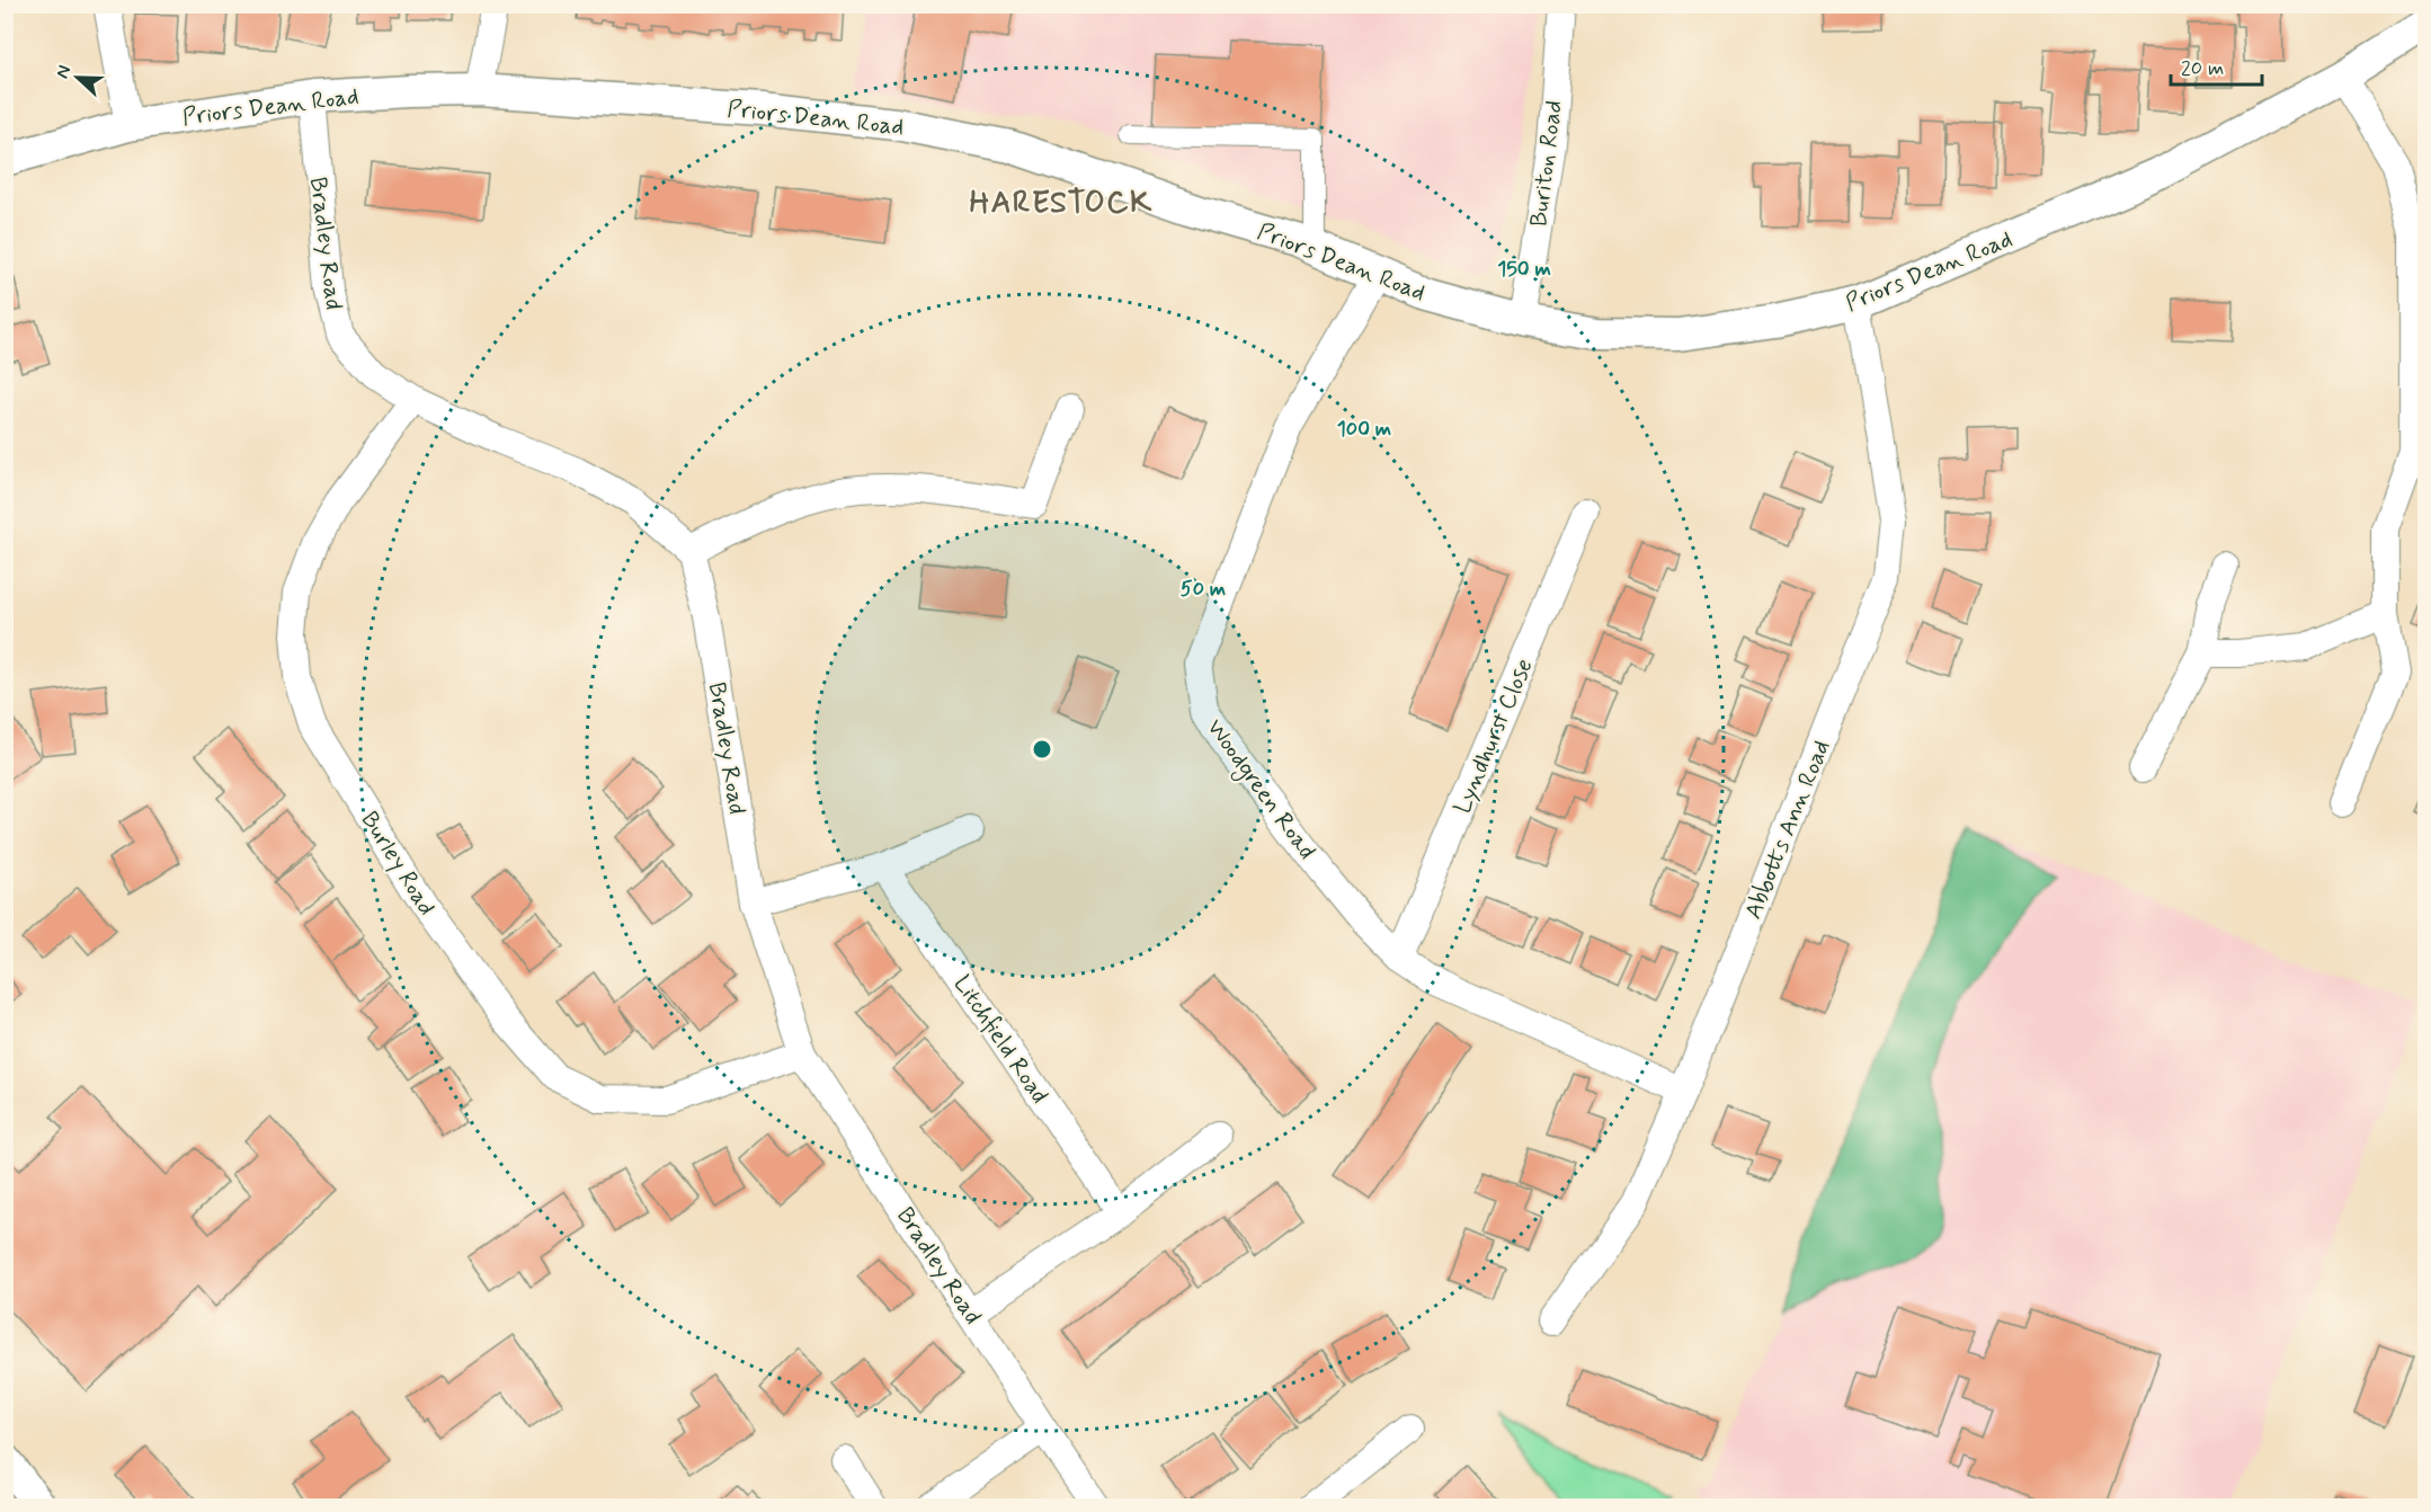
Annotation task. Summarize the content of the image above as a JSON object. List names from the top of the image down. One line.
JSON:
{"streets":{"street":["Priors Dean Road","Buriton Road","Bradley Road","Lyndhurst Close","Woodgreen Road","Abbotts Ann Road","Burley Road","Litchfield Road"]},"crossings":[["Priors Dean Road","Buriton Road"],["Priors Dean Road","Bradley Road"],["Priors Dean Road","Woodgreen Road"],["Priors Dean Road","Abbotts Ann Road"],["Bradley Road","Burley Road"],["Lyndhurst Close","Woodgreen Road"],["Woodgreen Road","Abbotts Ann Road"]],"districts":["HARESTOCK"],"scale_bar":"20 m","north":"left","rings":["150 m","100 m","50 m"]}
